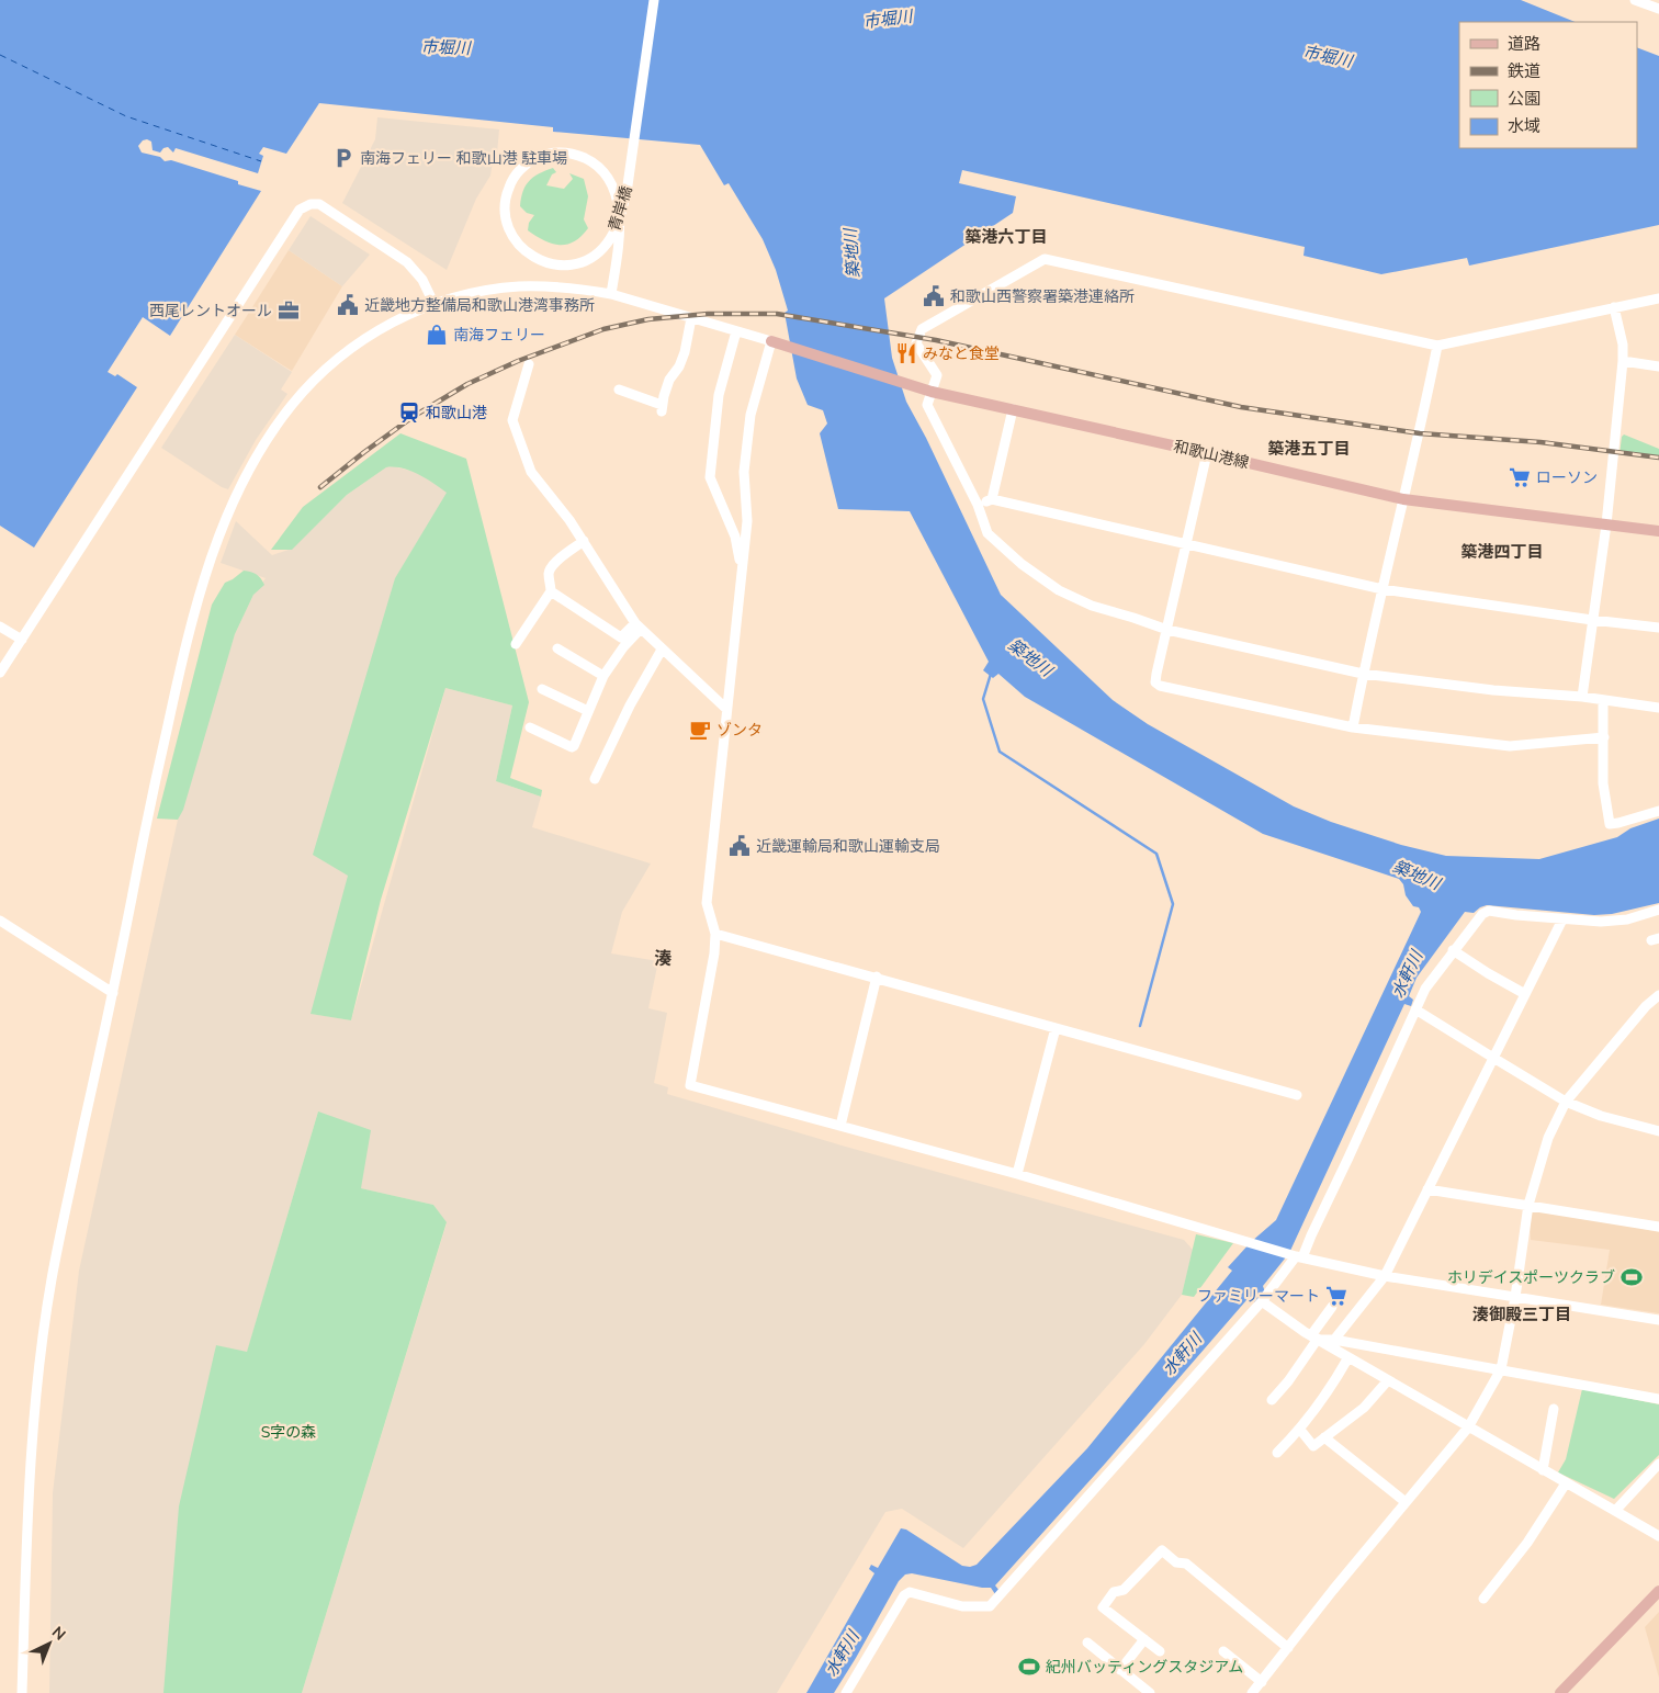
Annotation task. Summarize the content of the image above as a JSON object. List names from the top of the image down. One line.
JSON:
{"streets":{"main road":["和歌山港線"],"street":["青岸橋"]},"districts":["築港六丁目","築港五丁目","築港四丁目","湊","湊御殿三丁目"],"water":["市堀川","築地川","水軒川"],"parks":["S字の森"],"places":{"parking":["南海フェリー 和歌山港 駐車場"],"public building":["和歌山西警察署築港連絡所","近畿地方整備局和歌山港湾事務所","近畿運輸局和歌山運輸支局"],"office":["西尾レントオール"],"shop":["南海フェリー"],"restaurant":["みなと食堂"],"station":["和歌山港"],"supermarket":["ローソン","ファミリーマート"],"cafe":["ゾンタ"],"sports":["ホリデイスポーツクラブ","紀州バッティングスタジアム"]},"legend":["道路","鉄道","公園","水域"],"north":"top right"}
